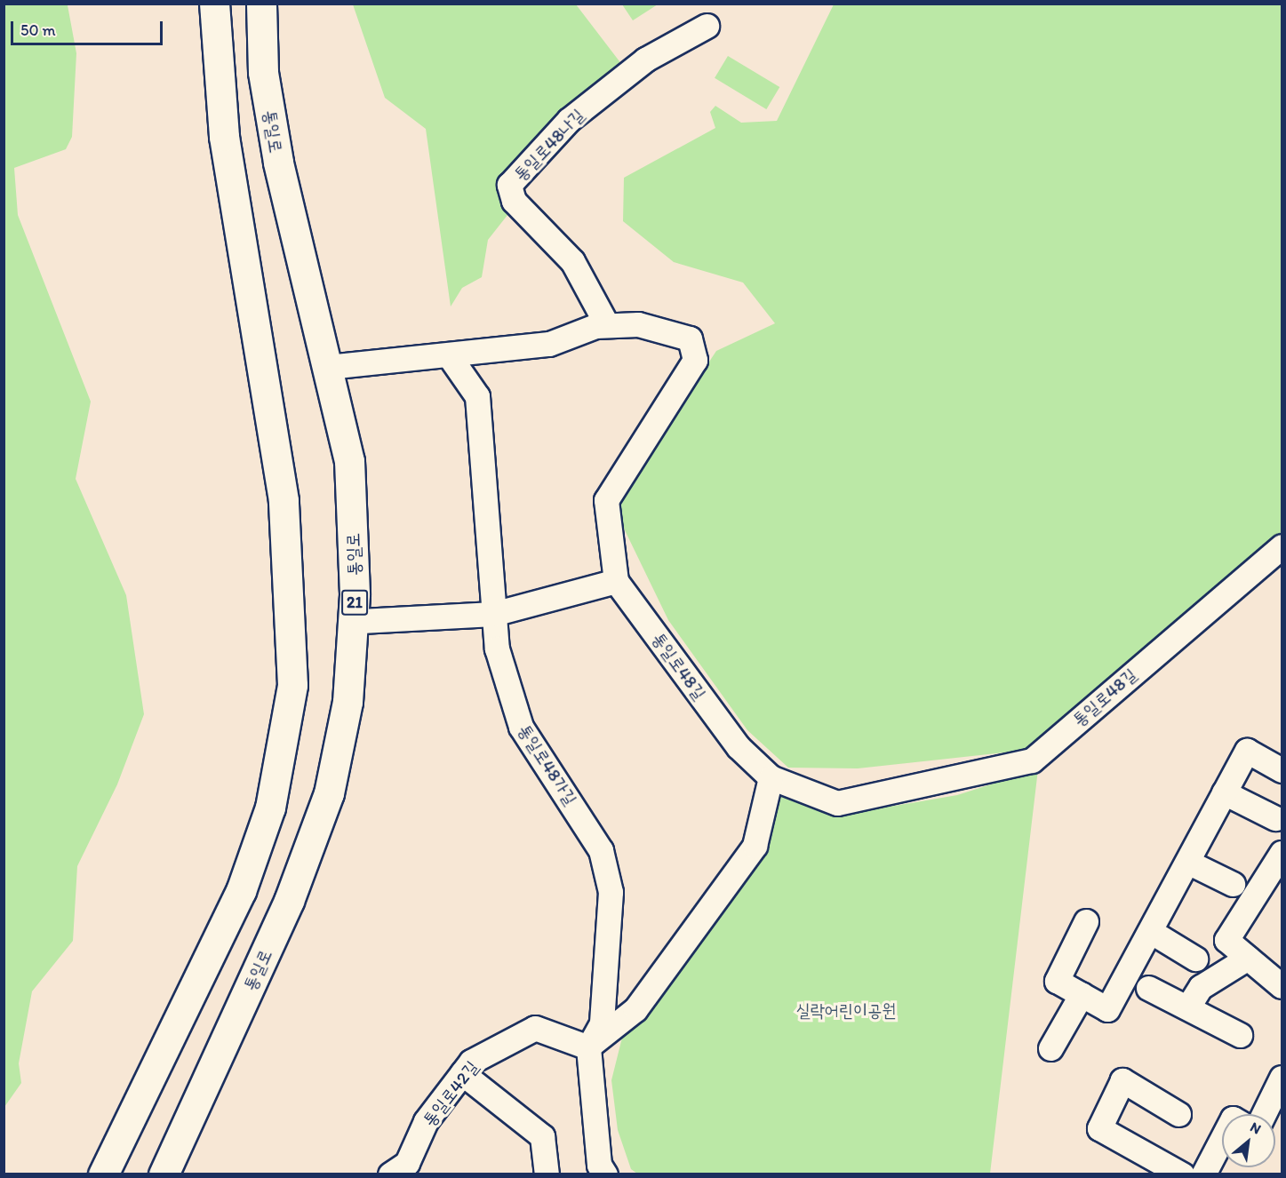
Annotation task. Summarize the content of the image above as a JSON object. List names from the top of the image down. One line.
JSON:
{"streets":{"main road":["통일로","21"],"street":["통일로48나길","통일로48길","통일로48가길","통일로42길"]},"crossings":[["통일로","통일로48길"],["통일로48나길","통일로48길"],["통일로48길","통일로48가길"],["통일로48가길","통일로42길"]],"parks":["실락어린이공원"],"scale_bar":"50 m","north":"top right"}
